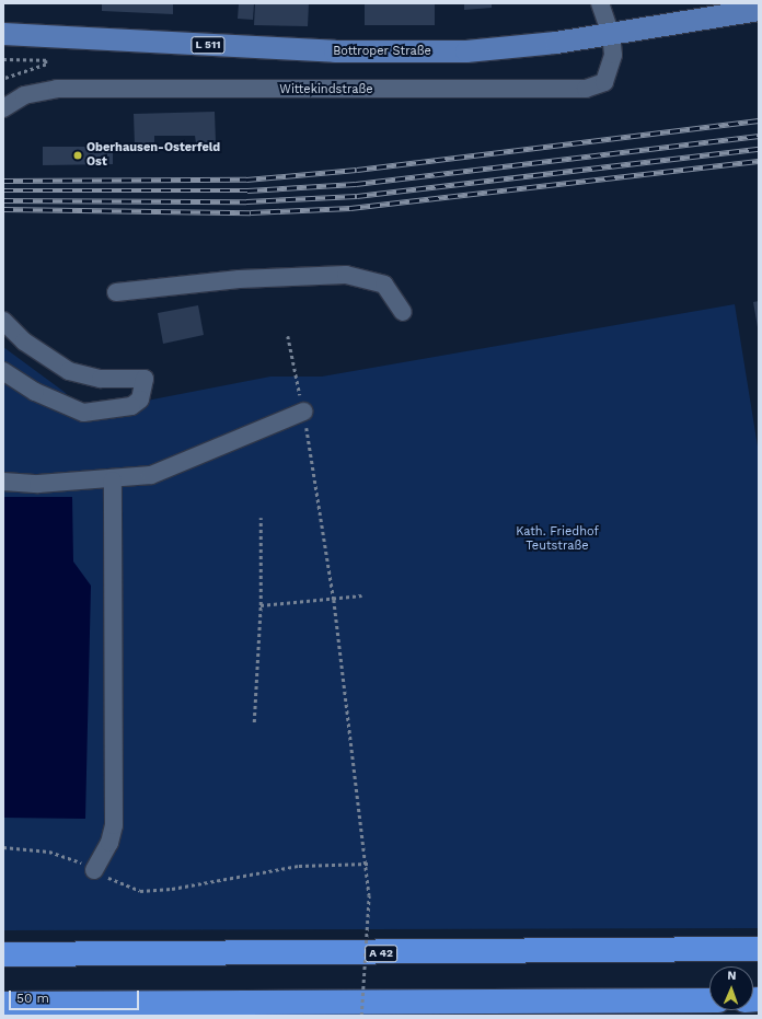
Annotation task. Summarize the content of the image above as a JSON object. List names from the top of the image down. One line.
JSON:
{"streets":{"highway":["A 42"],"main road":["L 511","Bottroper Straße"],"street":["Wittekindstraße"]},"crossings":[["Bottroper Straße","Wittekindstraße"]],"parks":["Kath. Friedhof Teutstraße"],"places":["Oberhausen-Osterfeld Ost"],"scale_bar":"50 m","north":"top"}
